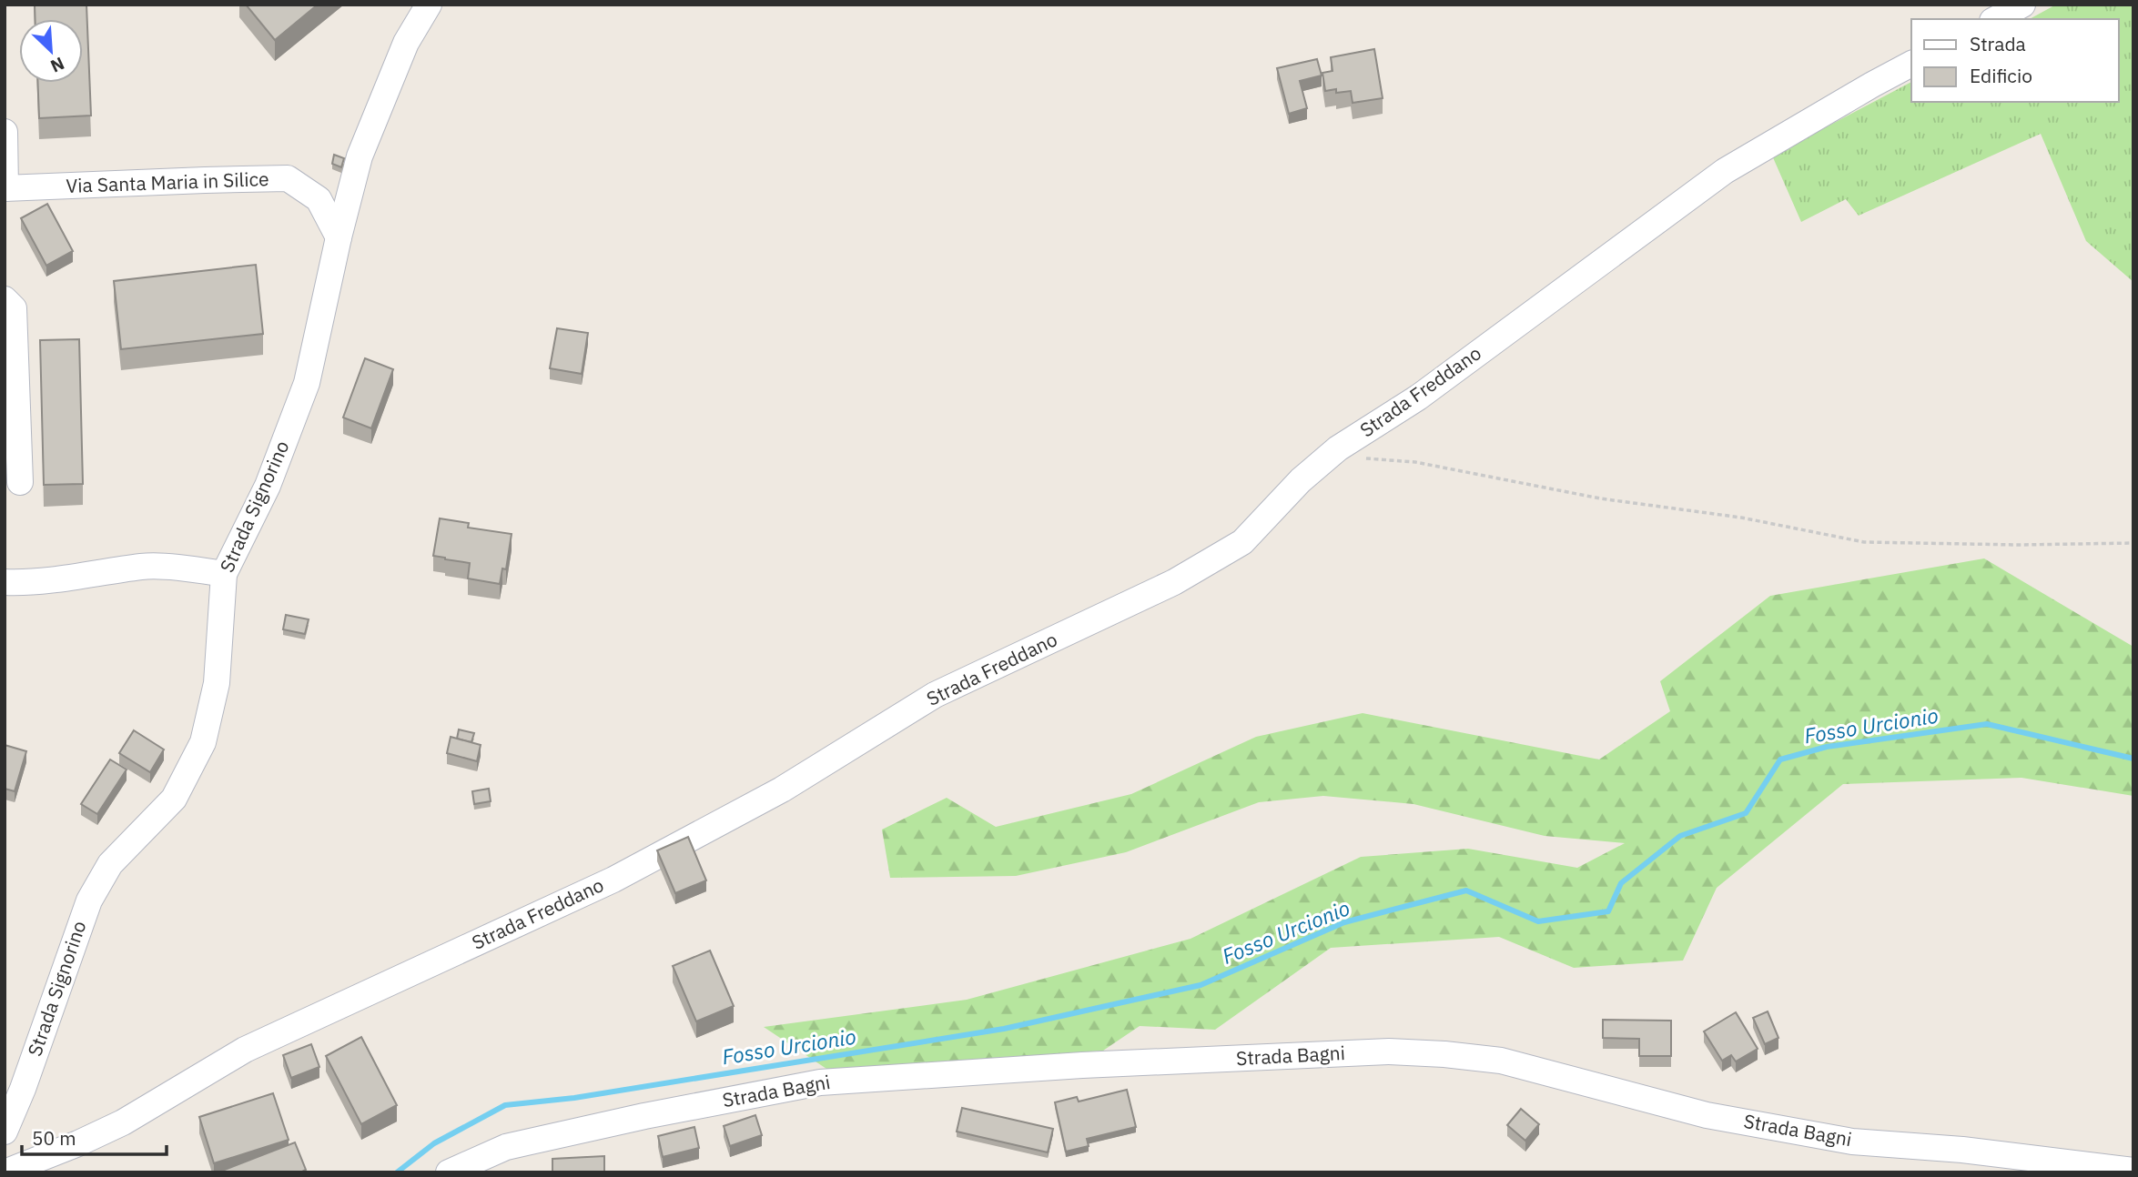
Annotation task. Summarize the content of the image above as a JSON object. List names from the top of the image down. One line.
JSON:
{"streets":{"street":["Via Santa Maria in Silice","Strada Freddano","Strada Signorino","Strada Bagni"]},"crossings":[["Via Santa Maria in Silice","Strada Signorino"]],"water":["Fosso Urcionio"],"legend":["Strada","Edificio"],"scale_bar":"50 m","north":"bottom right"}
